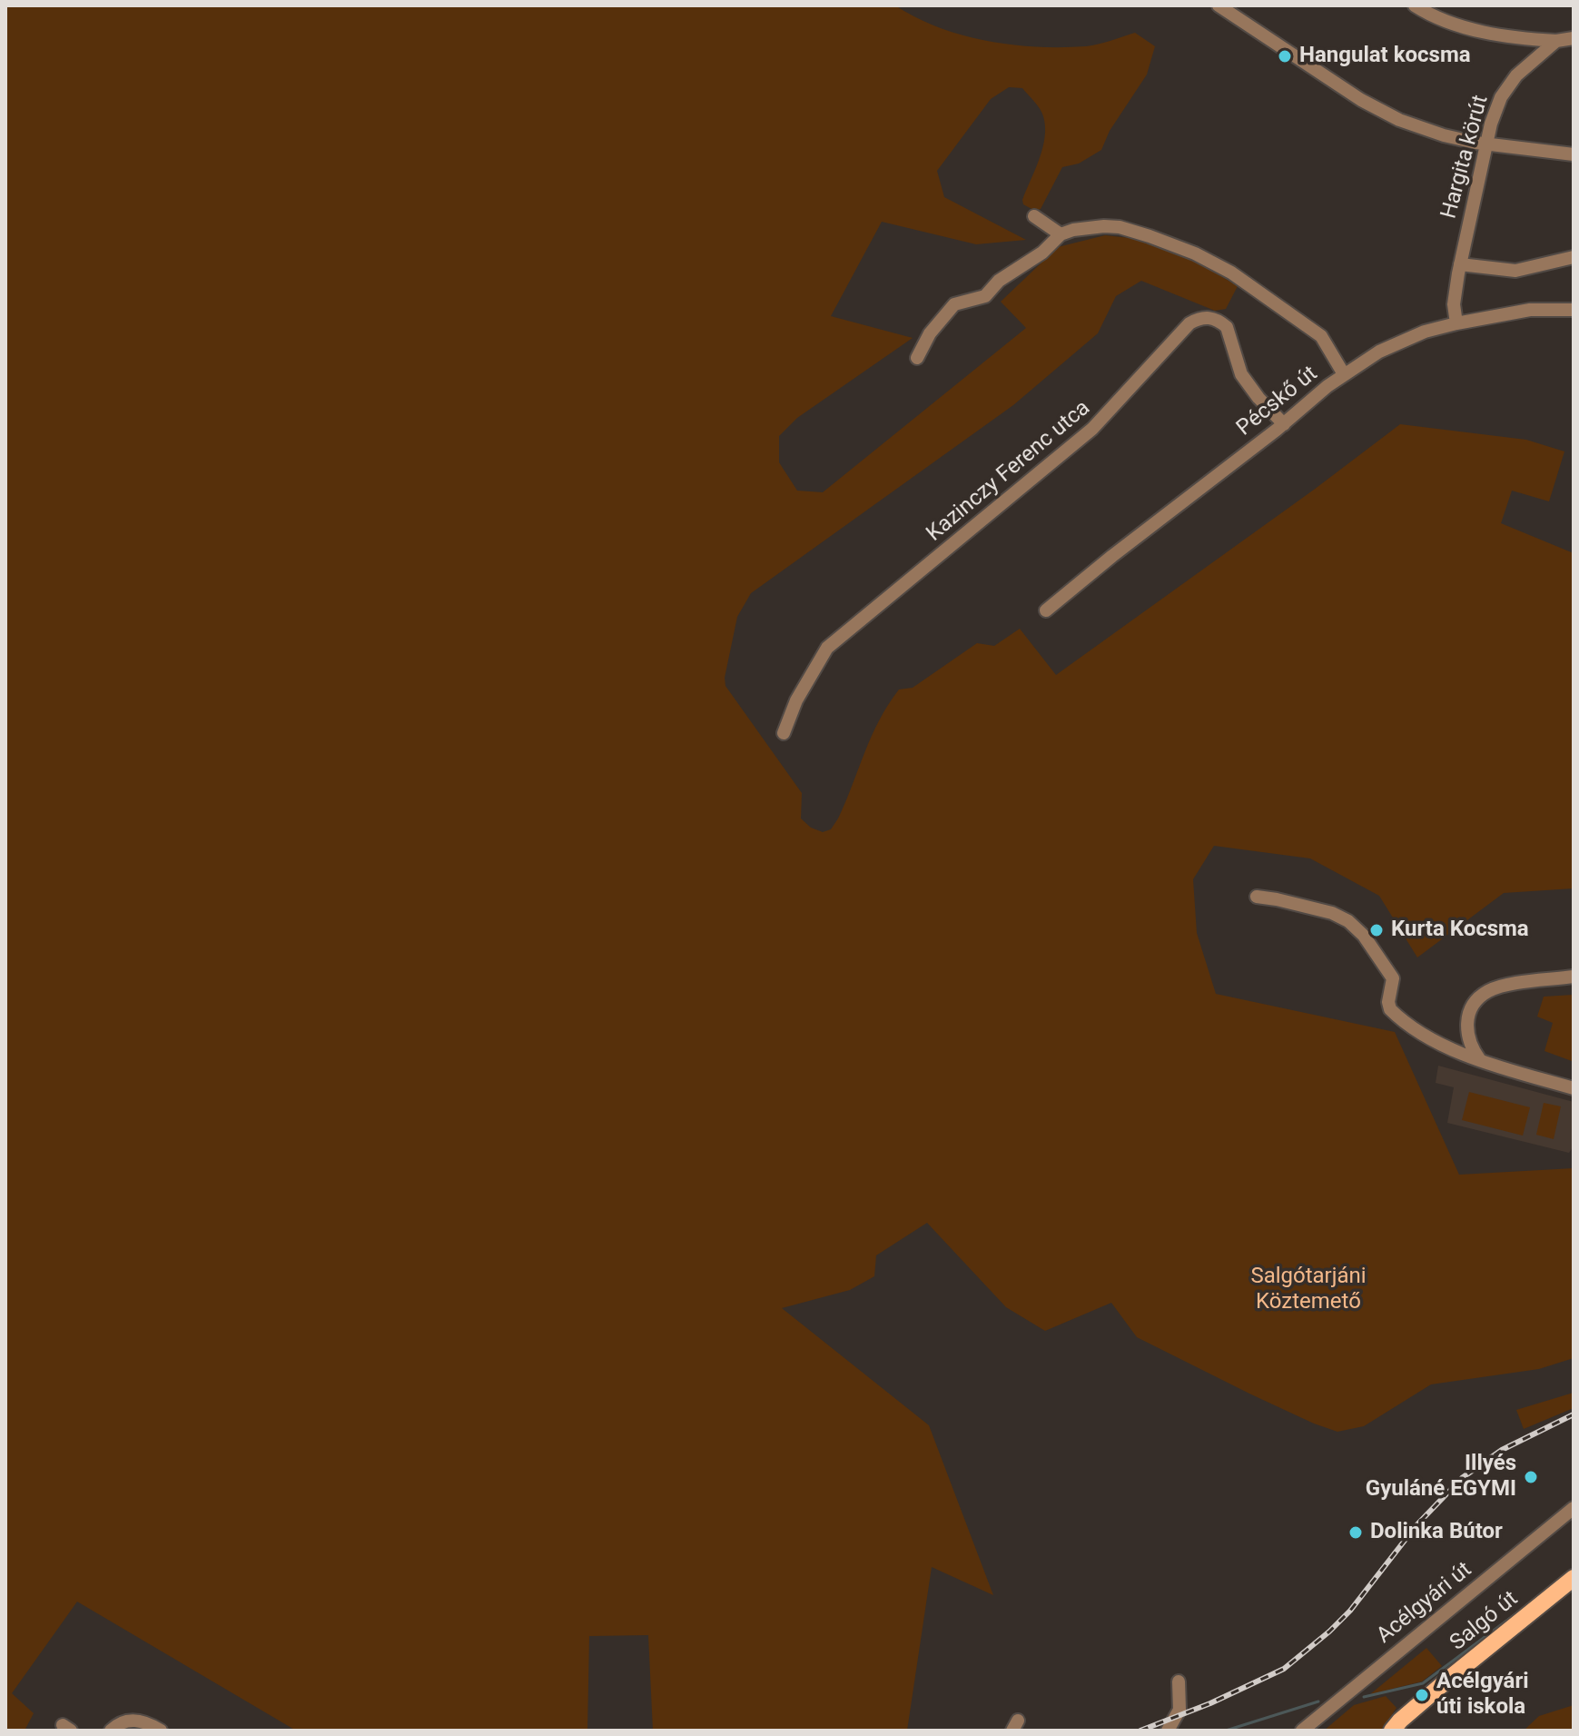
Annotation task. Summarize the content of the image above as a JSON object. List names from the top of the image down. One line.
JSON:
{"streets":{"main road":["Salgó út"],"street":["Hargita körút","Pécskő út","Kazinczy Ferenc utca","Acélgyári út"]},"crossings":[["Hargita körút","Pécskő út"],["Pécskő út","Kazinczy Ferenc utca"]],"parks":["Salgótarjáni Köztemető"],"places":["Hangulat kocsma","Kurta Kocsma","Illyés Gyuláné EGYMI","Dolinka Bútor","Acélgyári úti iskola"]}
